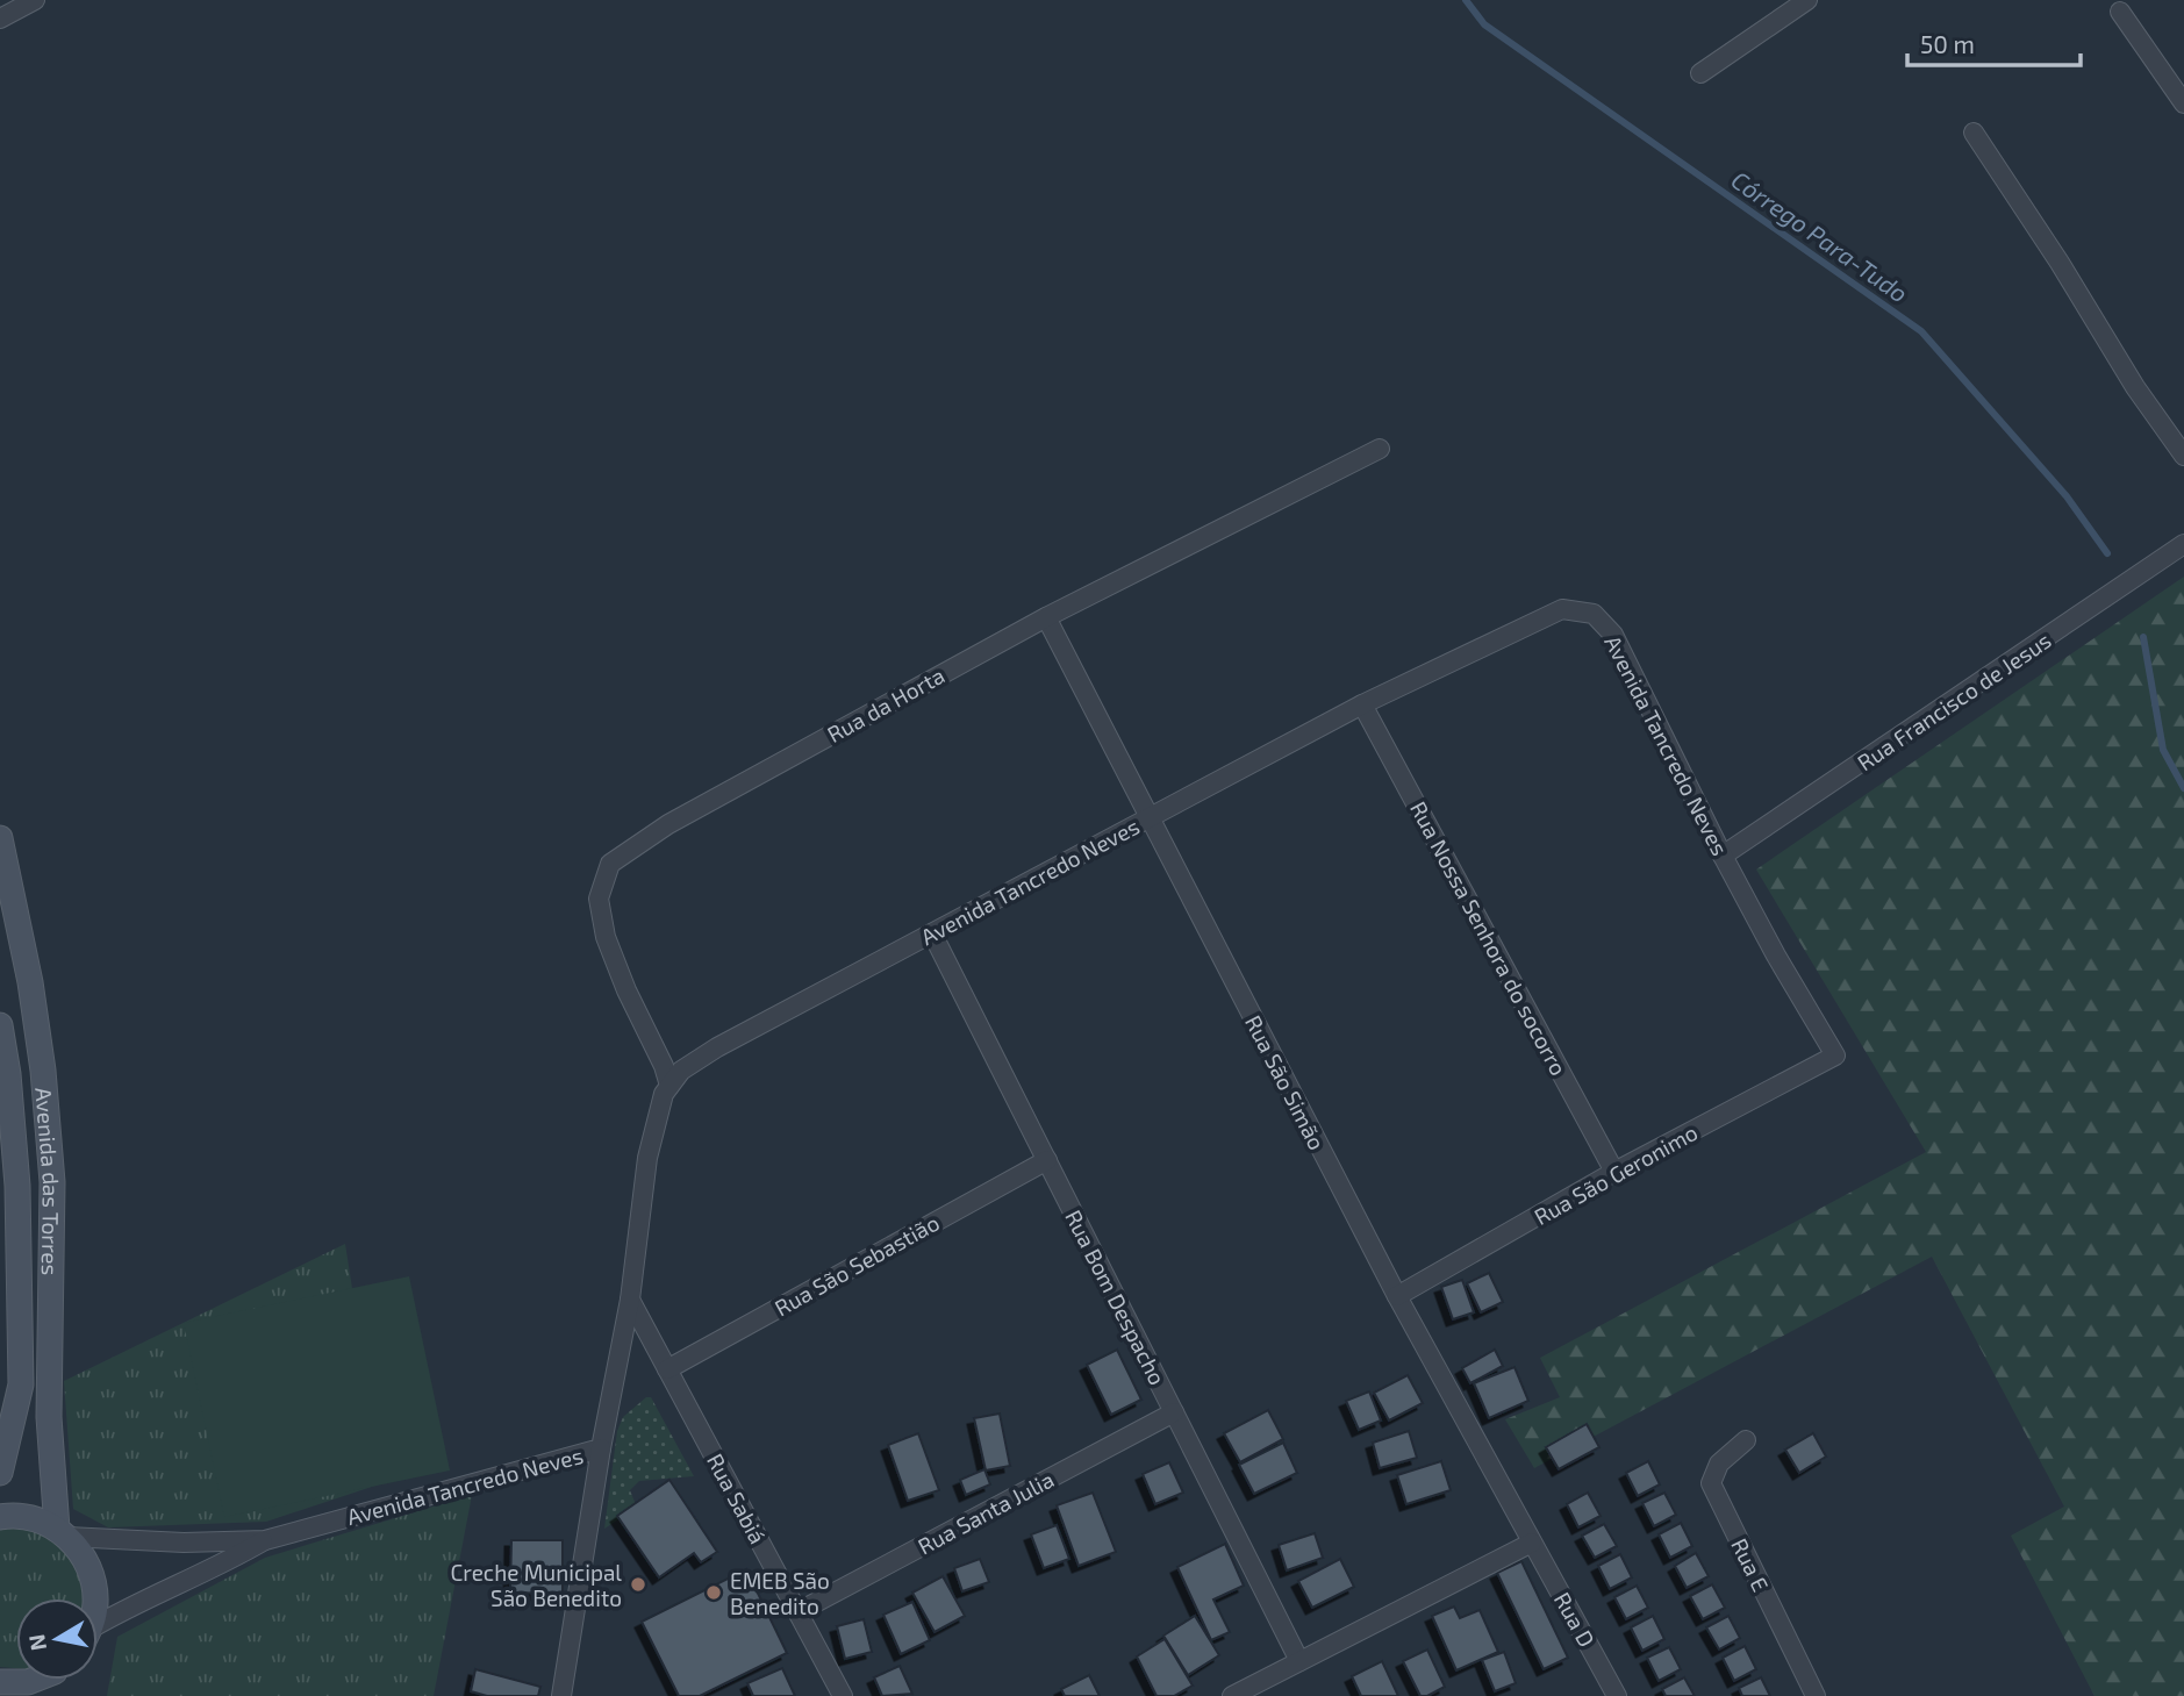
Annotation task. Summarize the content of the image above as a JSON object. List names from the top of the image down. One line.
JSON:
{"streets":{"main road":["Avenida das Torres"],"street":["Rua Francisco de Jesus","Rua da Horta","Avenida Tancredo Neves","Rua Nossa Senhora do socorro","Rua São Simão","Rua São Geronimo","Rua São Sebastião","Rua Bom Despacho","Rua Sabiá","Rua Santa Julia","Rua E","Rua D"]},"crossings":[["Rua Francisco de Jesus","Avenida Tancredo Neves"],["Rua da Horta","Avenida Tancredo Neves"],["Rua da Horta","Rua São Simão"],["Avenida Tancredo Neves","Rua Nossa Senhora do socorro"],["Avenida Tancredo Neves","Rua São Simão"],["Avenida Tancredo Neves","Rua São Geronimo"],["Avenida Tancredo Neves","Avenida das Torres"],["Avenida Tancredo Neves","Rua Bom Despacho"],["Avenida Tancredo Neves","Rua Sabiá"],["Rua Nossa Senhora do socorro","Rua São Geronimo"],["Rua São Simão","Rua São Geronimo"],["Rua São Simão","Rua D"],["Rua São Sebastião","Rua Bom Despacho"],["Rua São Sebastião","Rua Sabiá"],["Rua Bom Despacho","Rua Santa Julia"],["Rua Sabiá","Rua Santa Julia"]],"water":["Córrego Para-Tudo"],"places":["Creche Municipal São Benedito","EMEB São Benedito"],"scale_bar":"50 m","north":"left"}
